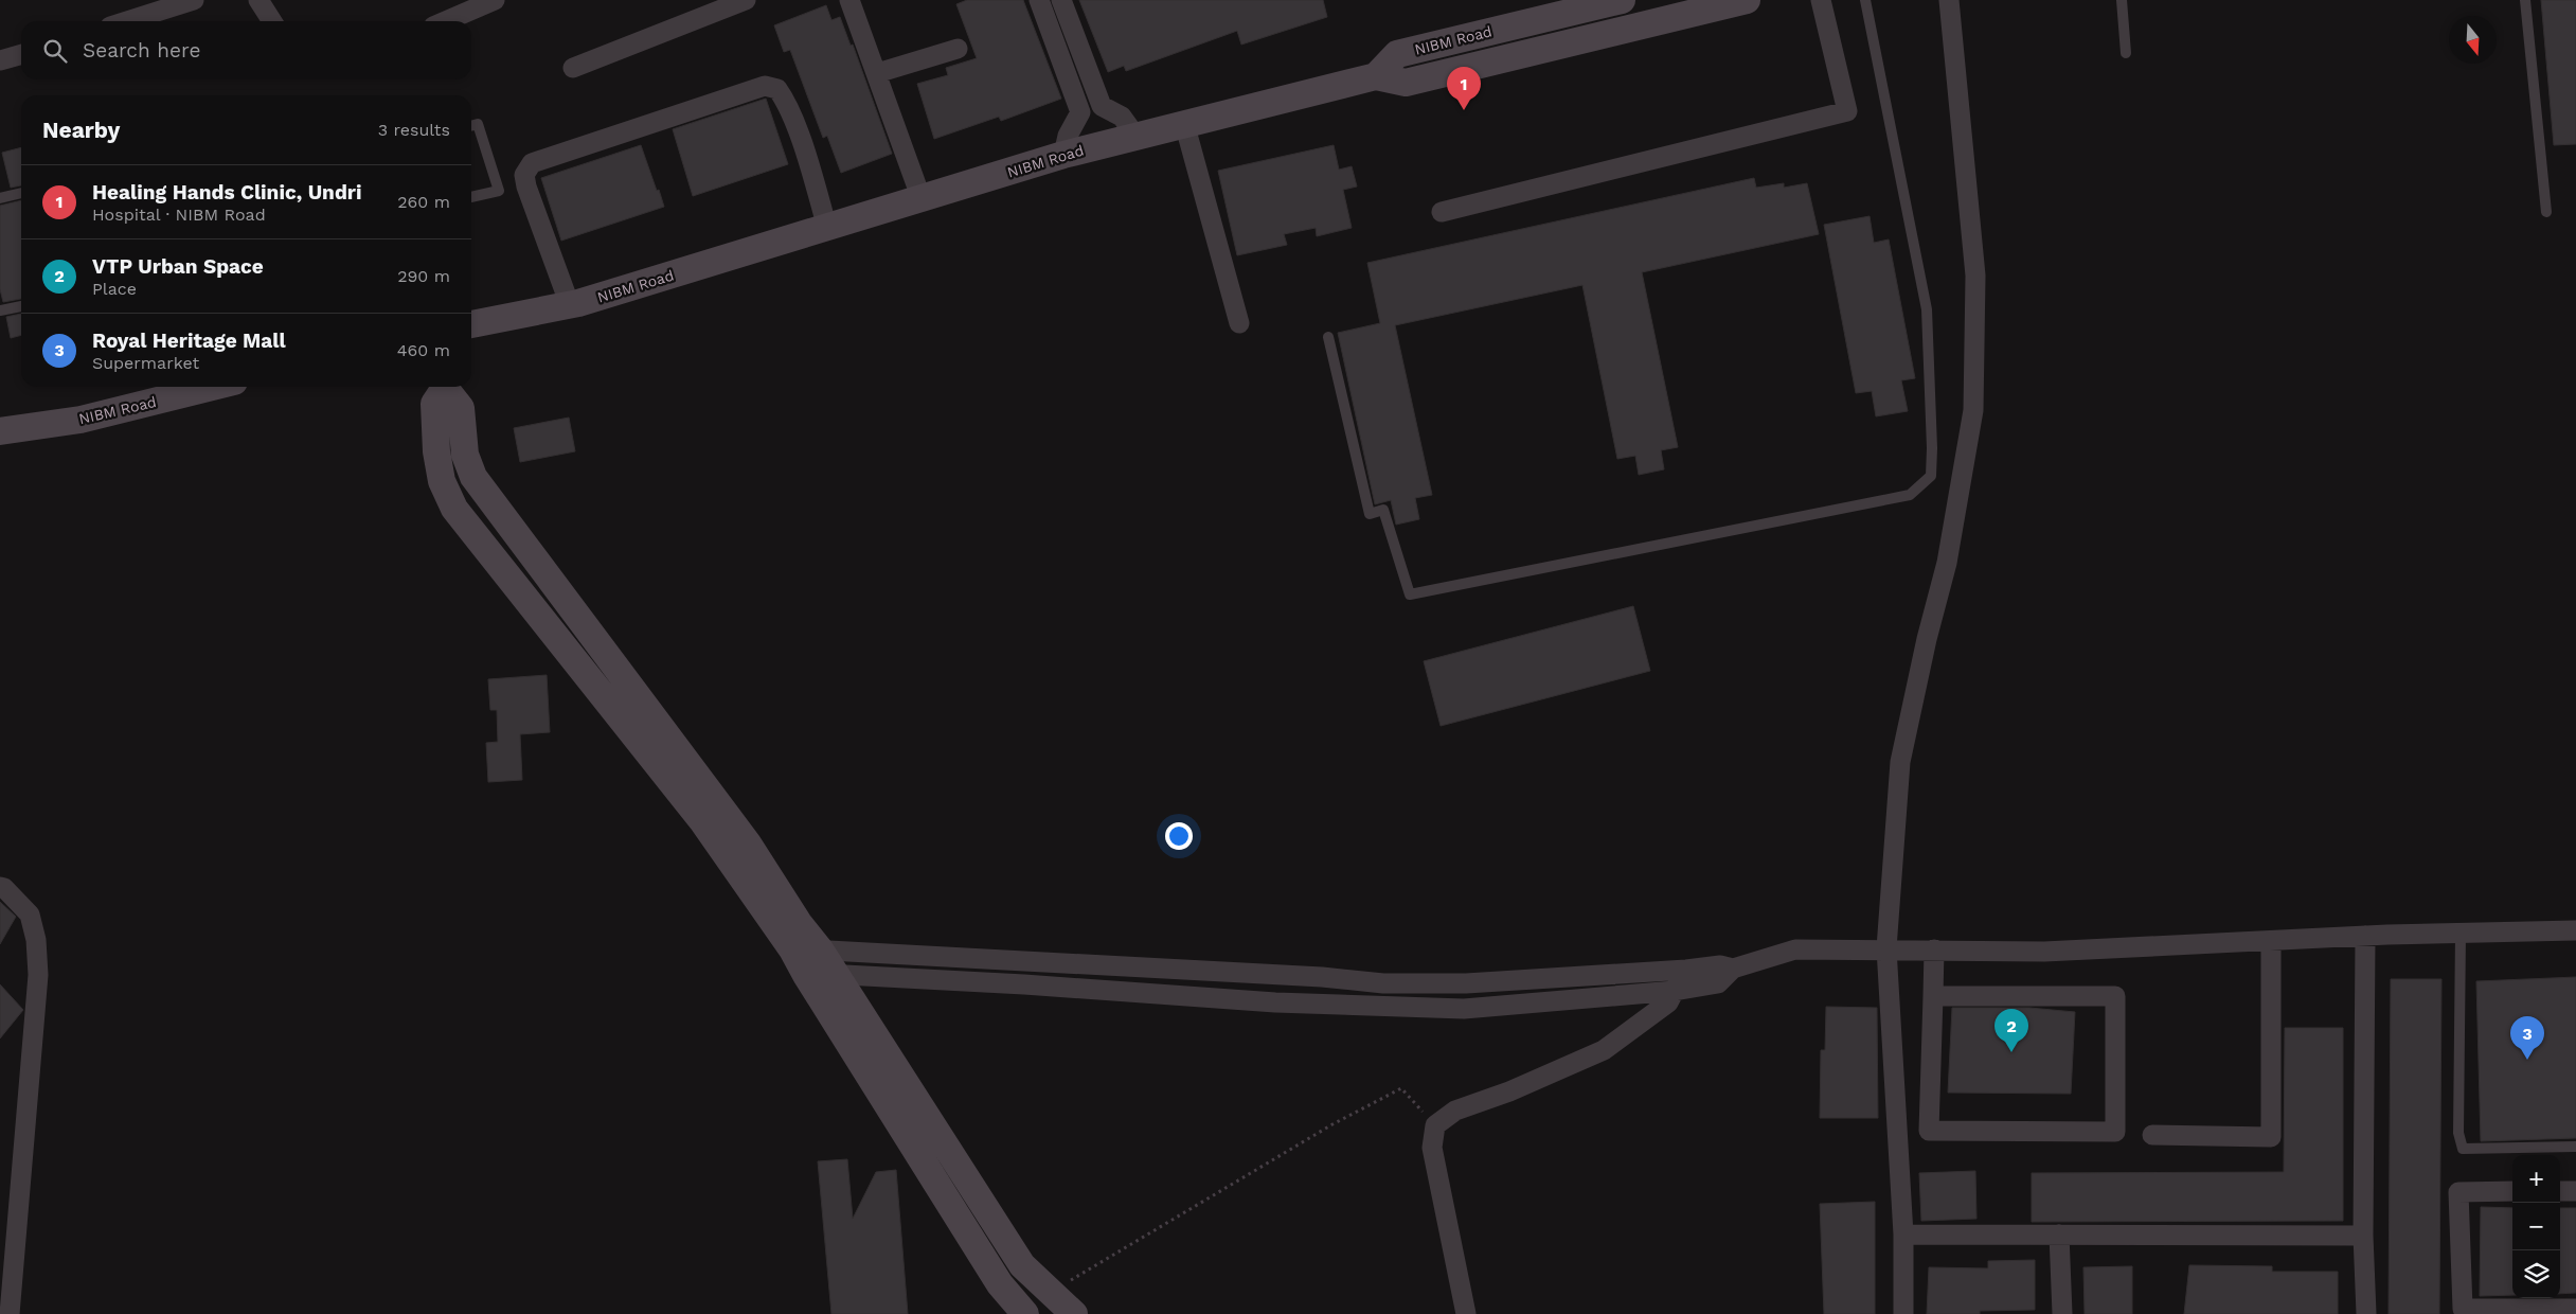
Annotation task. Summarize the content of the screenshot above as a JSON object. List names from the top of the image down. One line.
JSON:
{"streets":{"street":["NIBM Road"]},"north":"bottom","page":{"search":"Search here","pins":["1","2","3"],"heading":["Nearby","3 results"],"list":[{"mark":"1","name":"Healing Hands Clinic, Undri","note":"Hospital · NIBM Road","value":"260 m"},{"mark":"2","name":"VTP Urban Space","note":"Place","value":"290 m"},{"mark":"3","name":"Royal Heritage Mall","note":"Supermarket","value":"460 m"}],"map_buttons":["+","−"]}}
